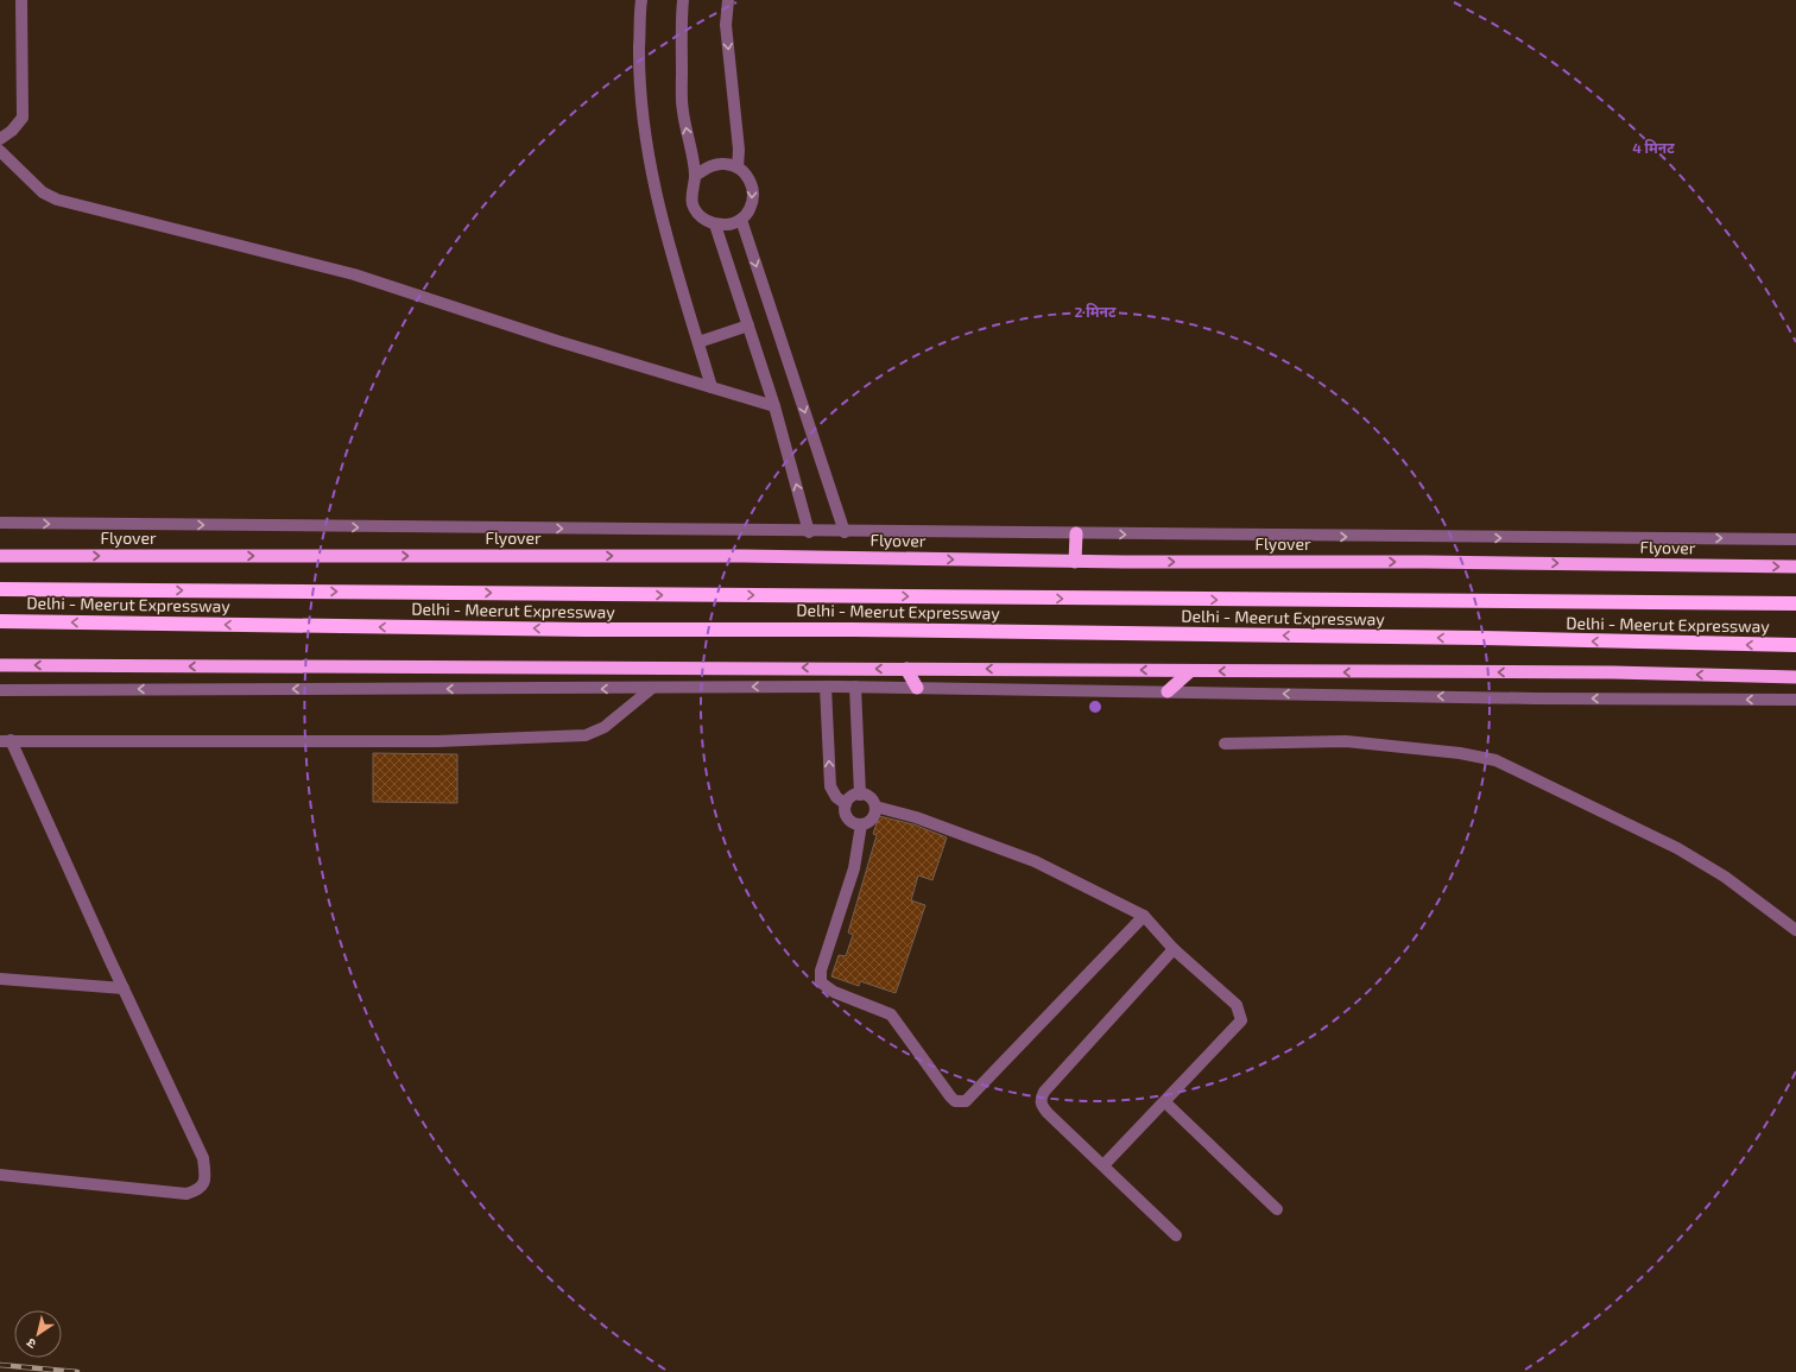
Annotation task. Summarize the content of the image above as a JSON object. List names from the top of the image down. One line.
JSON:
{"streets":{"highway":["Flyover","Delhi - Meerut Expressway"]},"north":"bottom left","rings":["4 मिनट","2 मिनट"]}
